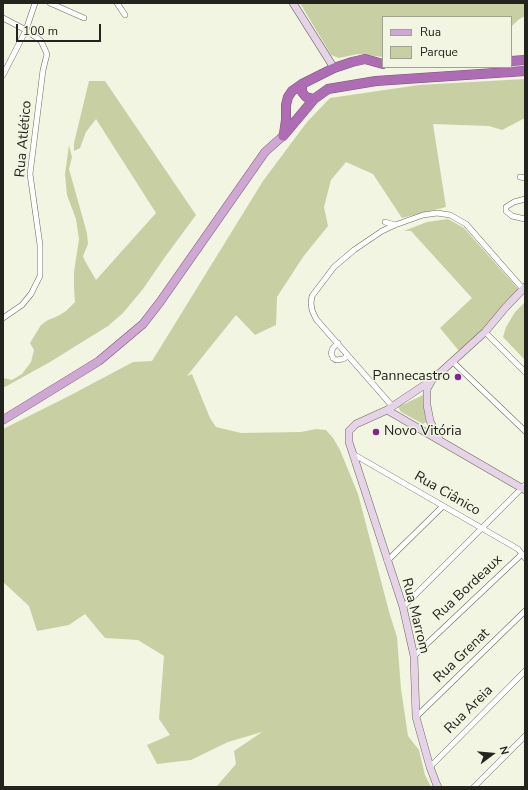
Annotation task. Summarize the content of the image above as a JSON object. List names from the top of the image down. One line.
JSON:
{"streets":{"street":["Rua Atlético","Rua Ciânico","Rua Bordeaux","Rua Marrom","Rua Grenat","Rua Areia"]},"crossings":[["Rua Ciânico","Rua Bordeaux"],["Rua Ciânico","Rua Marrom"],["Rua Bordeaux","Rua Marrom"],["Rua Marrom","Rua Grenat"],["Rua Marrom","Rua Areia"]],"places":["Pannecastro","Novo Vitória"],"legend":["Rua","Parque"],"scale_bar":"100 m","north":"right"}
